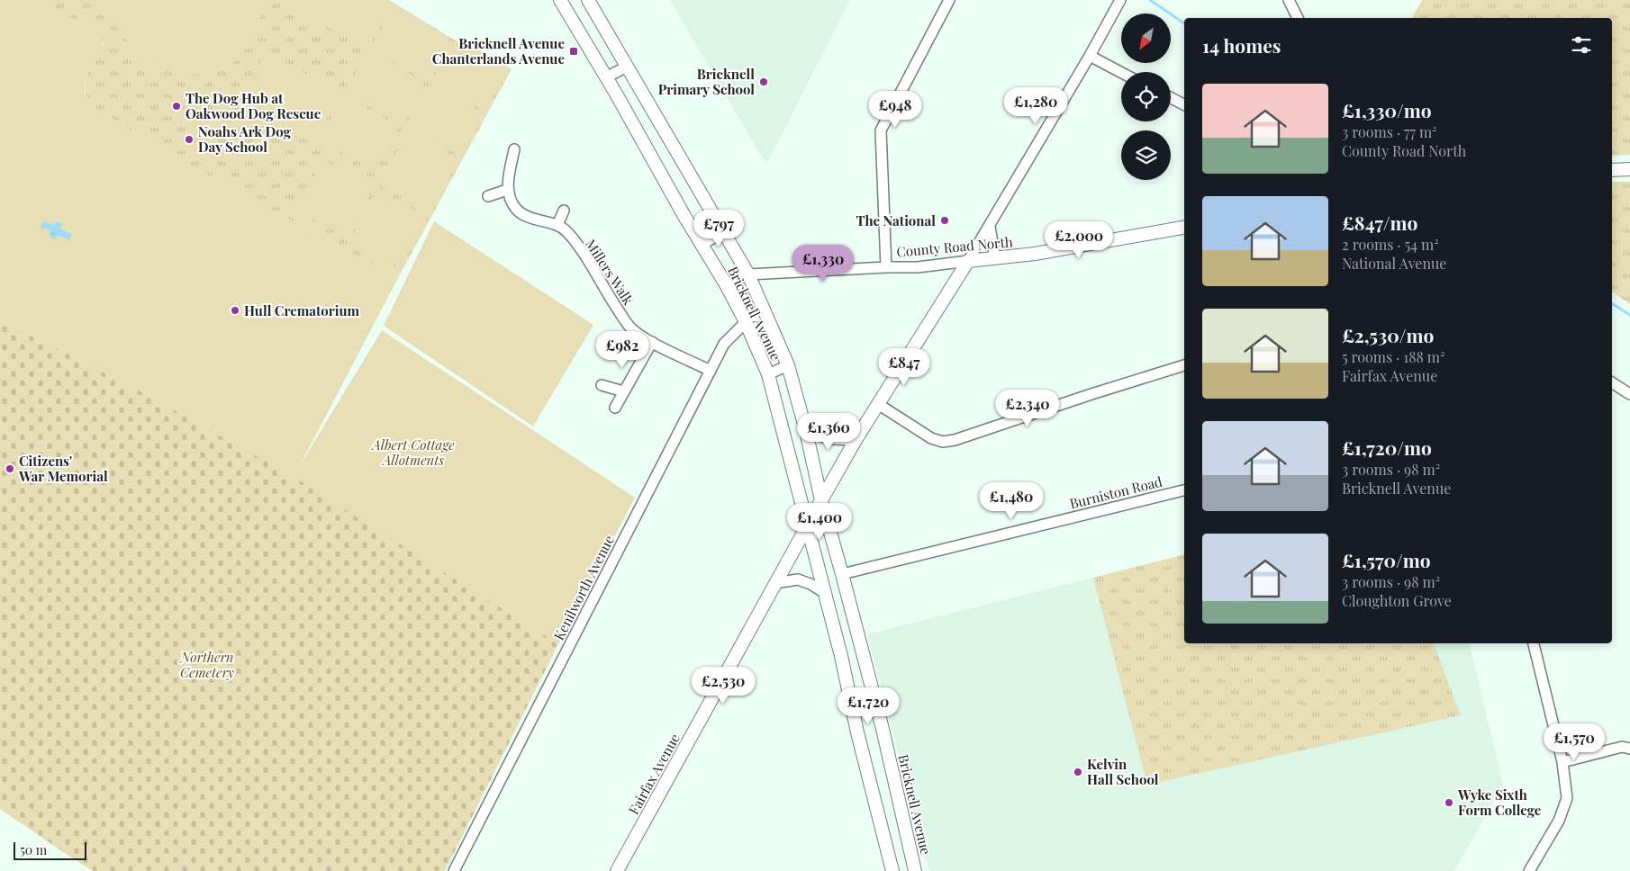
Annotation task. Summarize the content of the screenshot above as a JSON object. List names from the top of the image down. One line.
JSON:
{"streets":{"street":["County Road North","Millers Walk","Bricknell Avenue","Burniston Road","Kenilworth Avenue","Fairfax Avenue"]},"crossings":[["County Road North","Bricknell Avenue"],["County Road North","Fairfax Avenue"],["Millers Walk","Kenilworth Avenue"],["Bricknell Avenue","Burniston Road"],["Bricknell Avenue","Kenilworth Avenue"],["Bricknell Avenue","Fairfax Avenue"]],"parks":["Albert Cottage Allotments","Northern Cemetery"],"places":{"transit":["Bricknell Avenue Chanterlands Avenue"],"other":["Bricknell Primary School","The Dog Hub at Oakwood Dog Rescue","Noahs Ark Dog Day School","The National","Hull Crematorium","Citizens' War Memorial","Kelvin Hall School","Wyke Sixth Form College"]},"scale_bar":"50 m","north":"bottom left","page":{"heading":"14 homes","list":[{"name":"£1,330/mo","note":"3 rooms · 77 m² · County Road North"},{"name":"£847/mo","note":"2 rooms · 54 m² · National Avenue"},{"name":"£2,530/mo","note":"5 rooms · 188 m² · Fairfax Avenue"},{"name":"£1,720/mo","note":"3 rooms · 98 m² · Bricknell Avenue"},{"name":"£1,570/mo","note":"3 rooms · 98 m² · Cloughton Grove"}],"price":["£1,280","£948","£797","£2,000","£1,330","£982","£847","£2,340","£1,360","£1,480","£1,400","£2,530","£1,720","£1,570"],"scale":"50 m"}}
